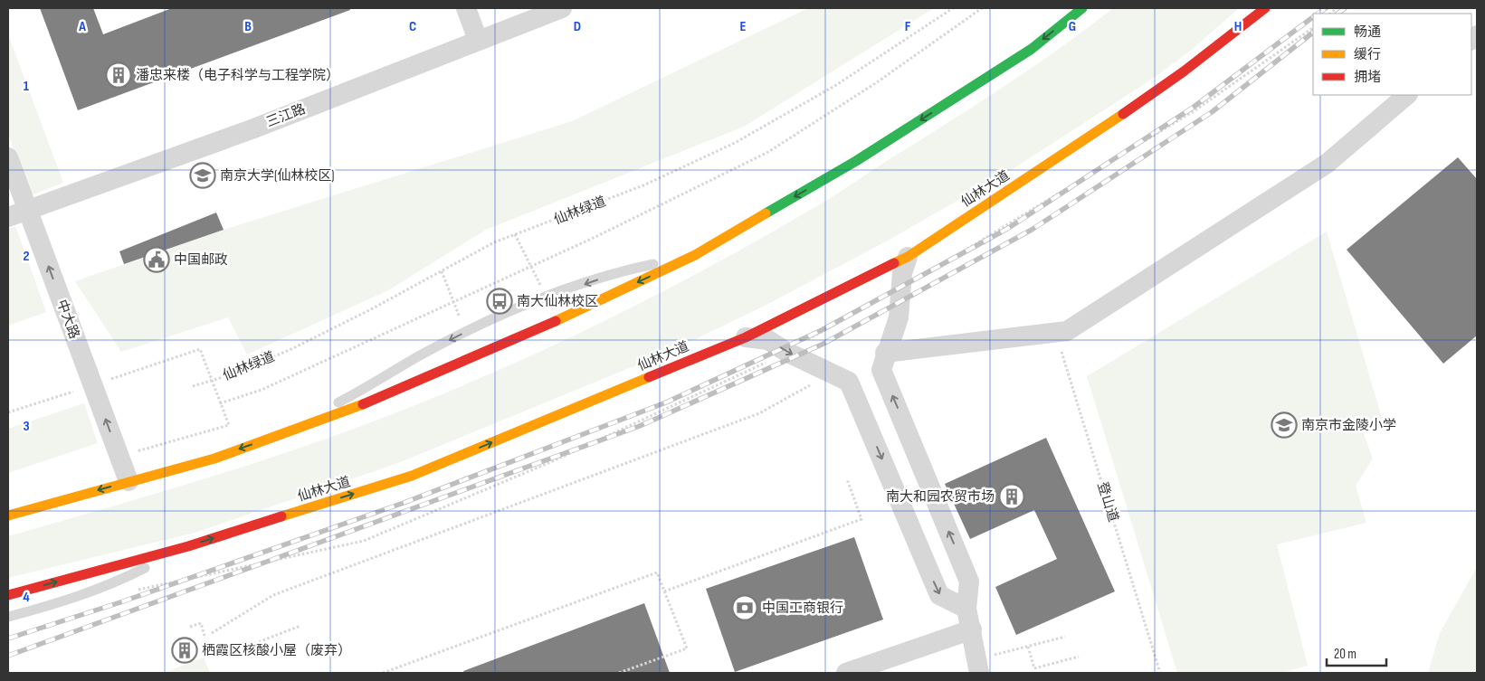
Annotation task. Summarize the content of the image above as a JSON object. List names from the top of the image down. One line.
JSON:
{"streets":{"main road":["仙林大道"],"street":["三江路","中大路"],"path":["仙林绿道","登山道"]},"crossings":[["三江路","中大路"]],"one_way":["中大路"],"places":{"building":["潘忠来楼（电子科学与工程学院）","南大和园农贸市场","栖霞区核酸小屋（废弃）"],"school or university":["南京大学(仙林校区)","南京市金陵小学"],"public building":["中国邮政"],"bus stop":["南大仙林校区"],"bank":["中国工商银行"]},"legend":["畅通","缓行","拥堵"],"scale_bar":"20 m","grid":{"columns":["A","B","C","D","E","F","G","H"],"rows":["1","2","3","4"]}}
